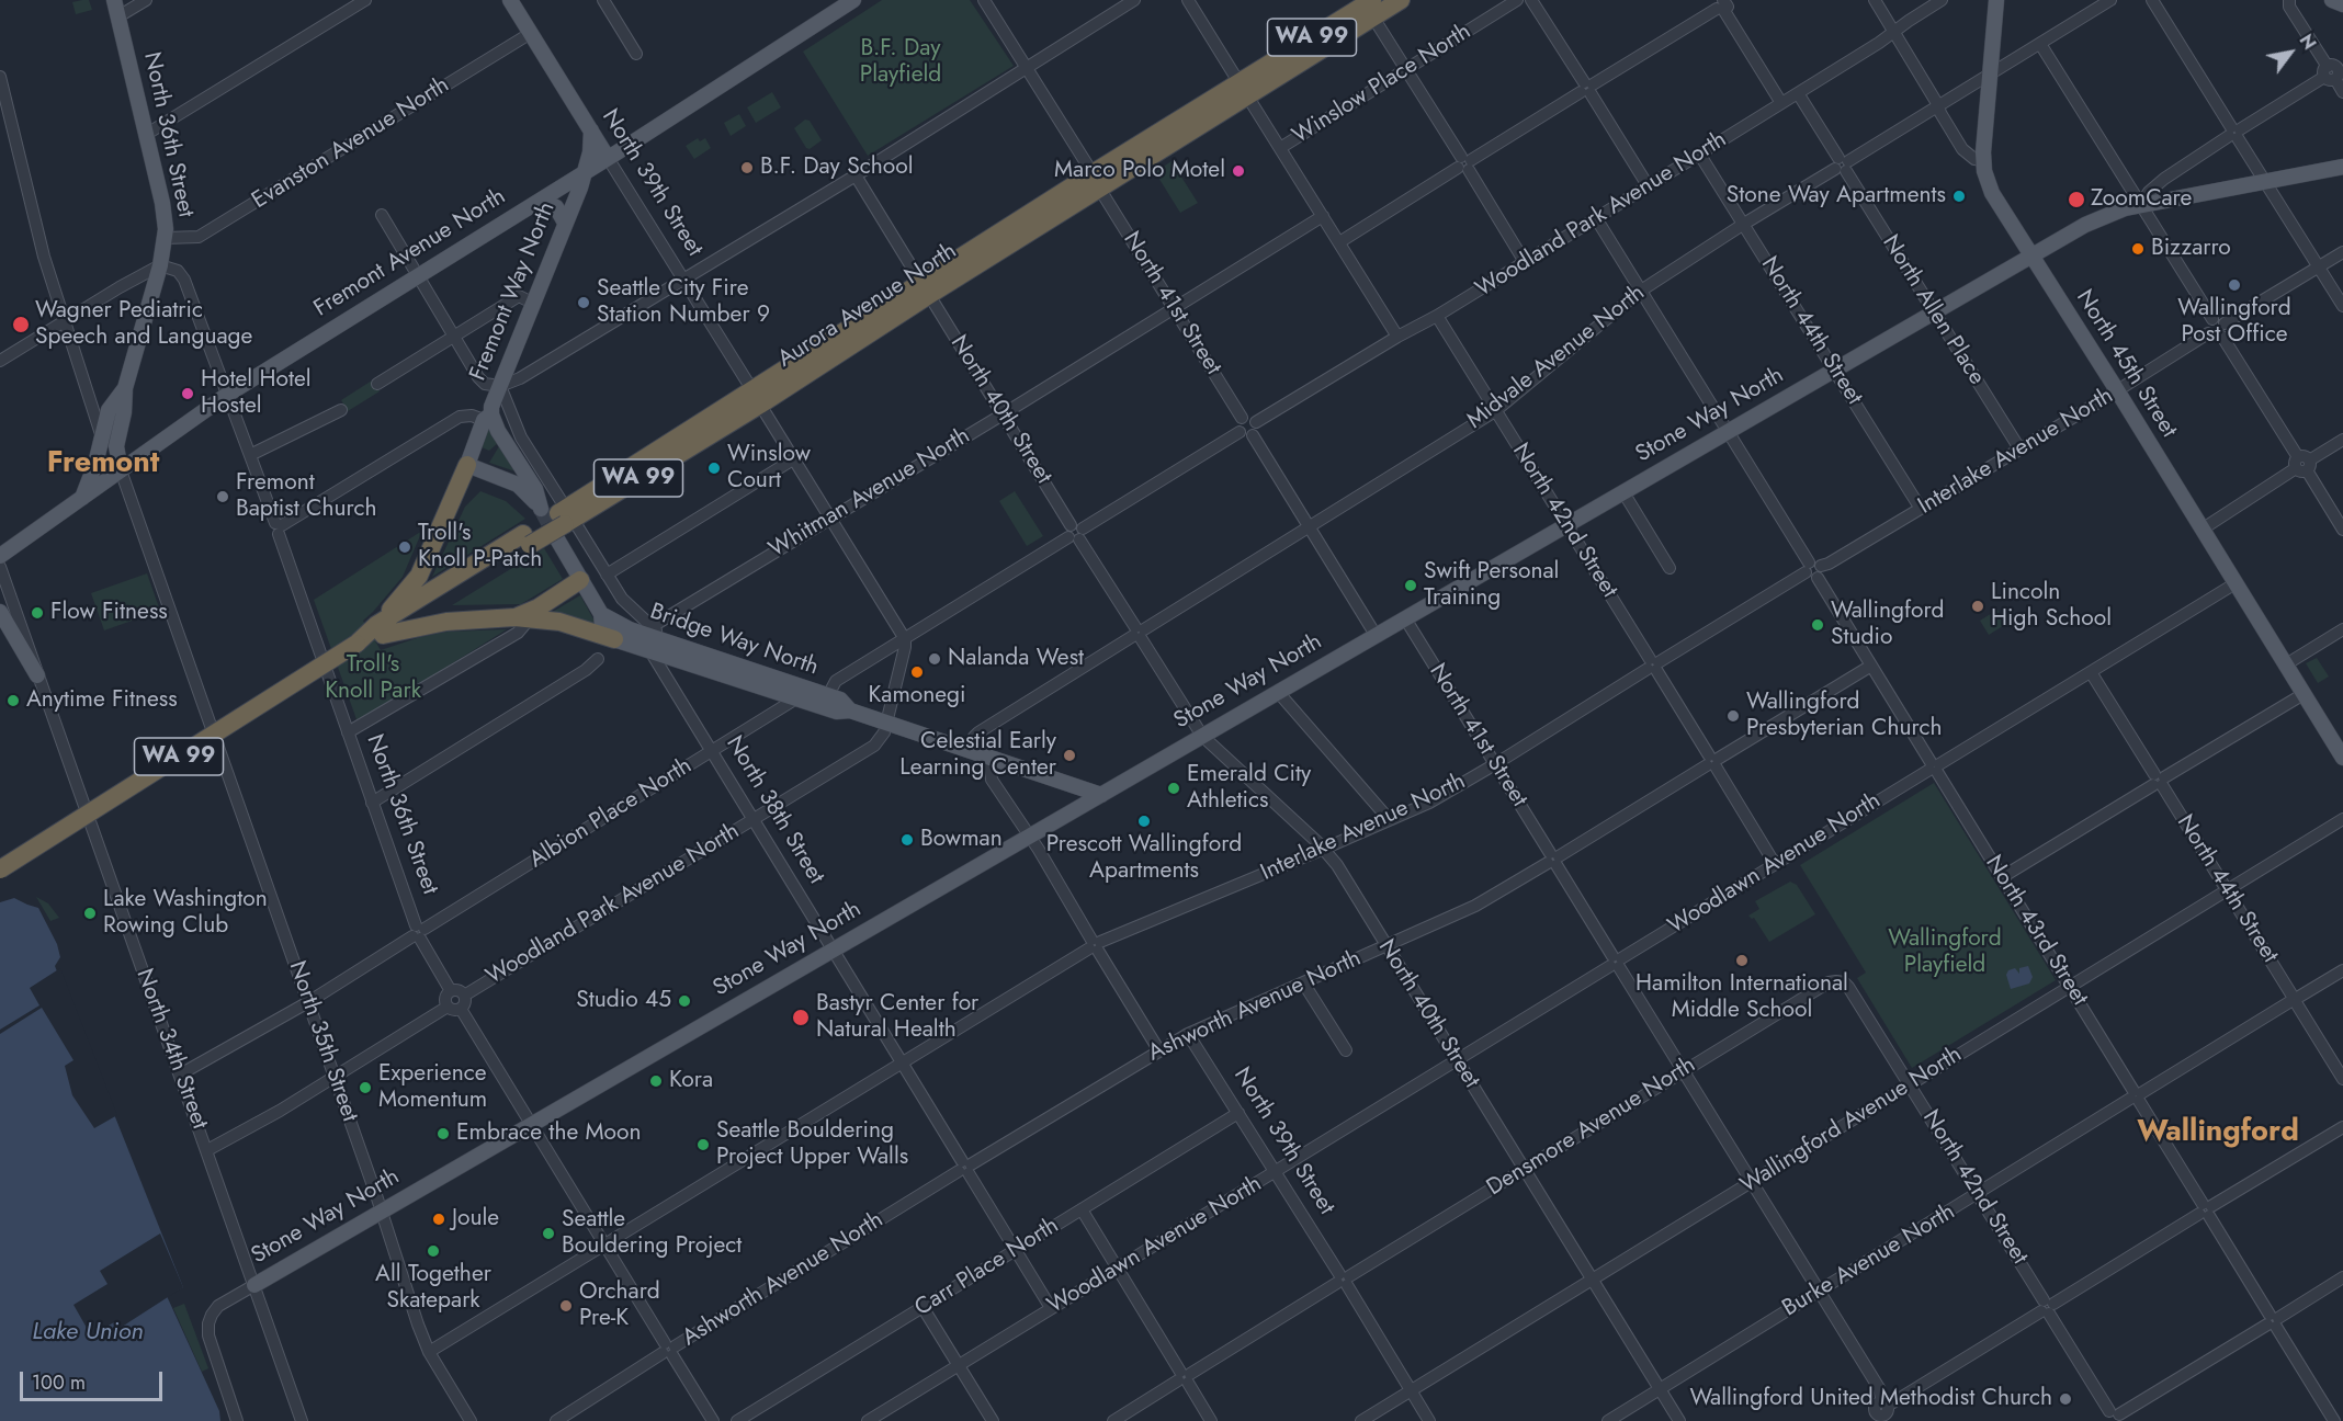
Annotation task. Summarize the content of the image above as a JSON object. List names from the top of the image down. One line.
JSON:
{"streets":{"highway":["WA 99","Aurora Avenue North"],"main road":["North 36th Street","North 39th Street","Fremont Avenue North","Fremont Way North","North 45th Street","Stone Way North","Bridge Way North","North 38th Street"],"street":["Winslow Place North","Evanston Avenue North","Woodland Park Avenue North","North 41st Street","North Allen Place","North 44th Street","Midvale Avenue North","North 40th Street","Interlake Avenue North","Whitman Avenue North","North 42nd Street","Albion Place North","Woodlawn Avenue North","North 43rd Street","Ashworth Avenue North","North 35th Street","North 34th Street","Wallingford Avenue North","Densmore Avenue North","Burke Avenue North","Carr Place North"]},"crossings":[["North 36th Street","Evanston Avenue North"],["North 36th Street","Woodland Park Avenue North"],["North 36th Street","Fremont Avenue North"],["North 36th Street","Albion Place North"],["Evanston Avenue North","North 39th Street"],["North 39th Street","Fremont Avenue North"],["North 39th Street","Fremont Way North"],["North 39th Street","Aurora Avenue North"],["North 39th Street","Whitman Avenue North"],["North 39th Street","Woodlawn Avenue North"],["North 39th Street","Ashworth Avenue North"],["North 39th Street","Wallingford Avenue North"],["North 39th Street","Densmore Avenue North"],["North 39th Street","Carr Place North"],["Woodland Park Avenue North","North 41st Street"],["Woodland Park Avenue North","North Allen Place"],["Woodland Park Avenue North","North 44th Street"],["Woodland Park Avenue North","North 42nd Street"],["Woodland Park Avenue North","Bridge Way North"],["Woodland Park Avenue North","North 38th Street"],["Fremont Avenue North","Fremont Way North"],["Fremont Avenue North","North 35th Street"],["Fremont Way North","North 38th Street"],["North 41st Street","Aurora Avenue North"],["North 41st Street","Stone Way North"],["North 41st Street","Interlake Avenue North"],["North 41st Street","Whitman Avenue North"],["North 41st Street","Woodlawn Avenue North"],["North 41st Street","Ashworth Avenue North"],["North 41st Street","Wallingford Avenue North"],["North 41st Street","Densmore Avenue North"],["North 41st Street","Burke Avenue North"],["Aurora Avenue North","North 40th Street"],["Aurora Avenue North","North 38th Street"],["North Allen Place","Midvale Avenue North"],["North Allen Place","Stone Way North"],["North Allen Place","Interlake Avenue North"],["North 44th Street","Midvale Avenue North"],["North 44th Street","Stone Way North"],["North 44th Street","Interlake Avenue North"],["North 44th Street","Woodlawn Avenue North"],["North 44th Street","Wallingford Avenue North"],["North 44th Street","Burke Avenue North"],["Midvale Avenue North","North 45th Street"],["Midvale Avenue North","North 40th Street"],["Midvale Avenue North","North 42nd Street"],["Midvale Avenue North","Bridge Way North"],["North 45th Street","Stone Way North"],["North 45th Street","Interlake Avenue North"],["North 45th Street","Woodlawn Avenue North"],["North 40th Street","Stone Way North"],["North 40th Street","Interlake Avenue North"],["North 40th Street","Whitman Avenue North"],["North 40th Street","Woodlawn Avenue North"],["North 40th Street","Ashworth Avenue North"],["North 40th Street","Wallingford Avenue North"],["North 40th Street","Densmore Avenue North"],["North 40th Street","Burke Avenue North"],["Stone Way North","North 42nd Street"],["Stone Way North","Bridge Way North"],["Stone Way North","North 38th Street"],["Stone Way North","North 35th Street"],["Stone Way North","North 34th Street"],["Interlake Avenue North","North 42nd Street"],["Interlake Avenue North","North 38th Street"],["Interlake Avenue North","North 43rd Street"],["Interlake Avenue North","North 35th Street"],["Whitman Avenue North","North 38th Street"],["North 42nd Street","Woodlawn Avenue North"],["North 42nd Street","Ashworth Avenue North"],["North 42nd Street","Wallingford Avenue North"],["North 42nd Street","Densmore Avenue North"],["North 42nd Street","Burke Avenue North"],["Bridge Way North","North 38th Street"],["Bridge Way North","Albion Place North"],["North 38th Street","Albion Place North"],["North 38th Street","Woodlawn Avenue North"],["North 38th Street","Ashworth Avenue North"],["North 38th Street","Carr Place North"],["Albion Place North","North 35th Street"],["Albion Place North","North 34th Street"],["Woodlawn Avenue North","North 43rd Street"],["North 43rd Street","Ashworth Avenue North"],["North 43rd Street","Wallingford Avenue North"],["North 43rd Street","Burke Avenue North"]],"districts":["Fremont","Wallingford"],"water":["Lake Union"],"parks":["B.F. Day Playfield","Troll's Knoll Park","Wallingford Playfield"],"places":["B.F. Day School","Marco Polo Motel","Stone Way Apartments","ZoomCare","Bizzarro","Wallingford Post Office","Seattle City Fire Station Number 9","Wagner Pediatric Speech and Language","Hotel Hotel Hostel","Winslow Court","Fremont Baptist Church","Troll's Knoll P-Patch","Swift Personal Training","Lincoln High School","Flow Fitness","Wallingford Studio","Nalanda West","Kamonegi","Anytime Fitness","Wallingford Presbyterian Church","Celestial Early Learning Center","Emerald City Athletics","Prescott Wallingford Apartments","Bowman","Lake Washington Rowing Club","Hamilton International Middle School","Studio 45","Bastyr Center for Natural Health","Kora","Experience Momentum","Embrace the Moon","Seattle Bouldering Project Upper Walls","Joule","Seattle Bouldering Project","All Together Skatepark","Orchard Pre-K","Wallingford United Methodist Church"],"scale_bar":"100 m","north":"top right"}
